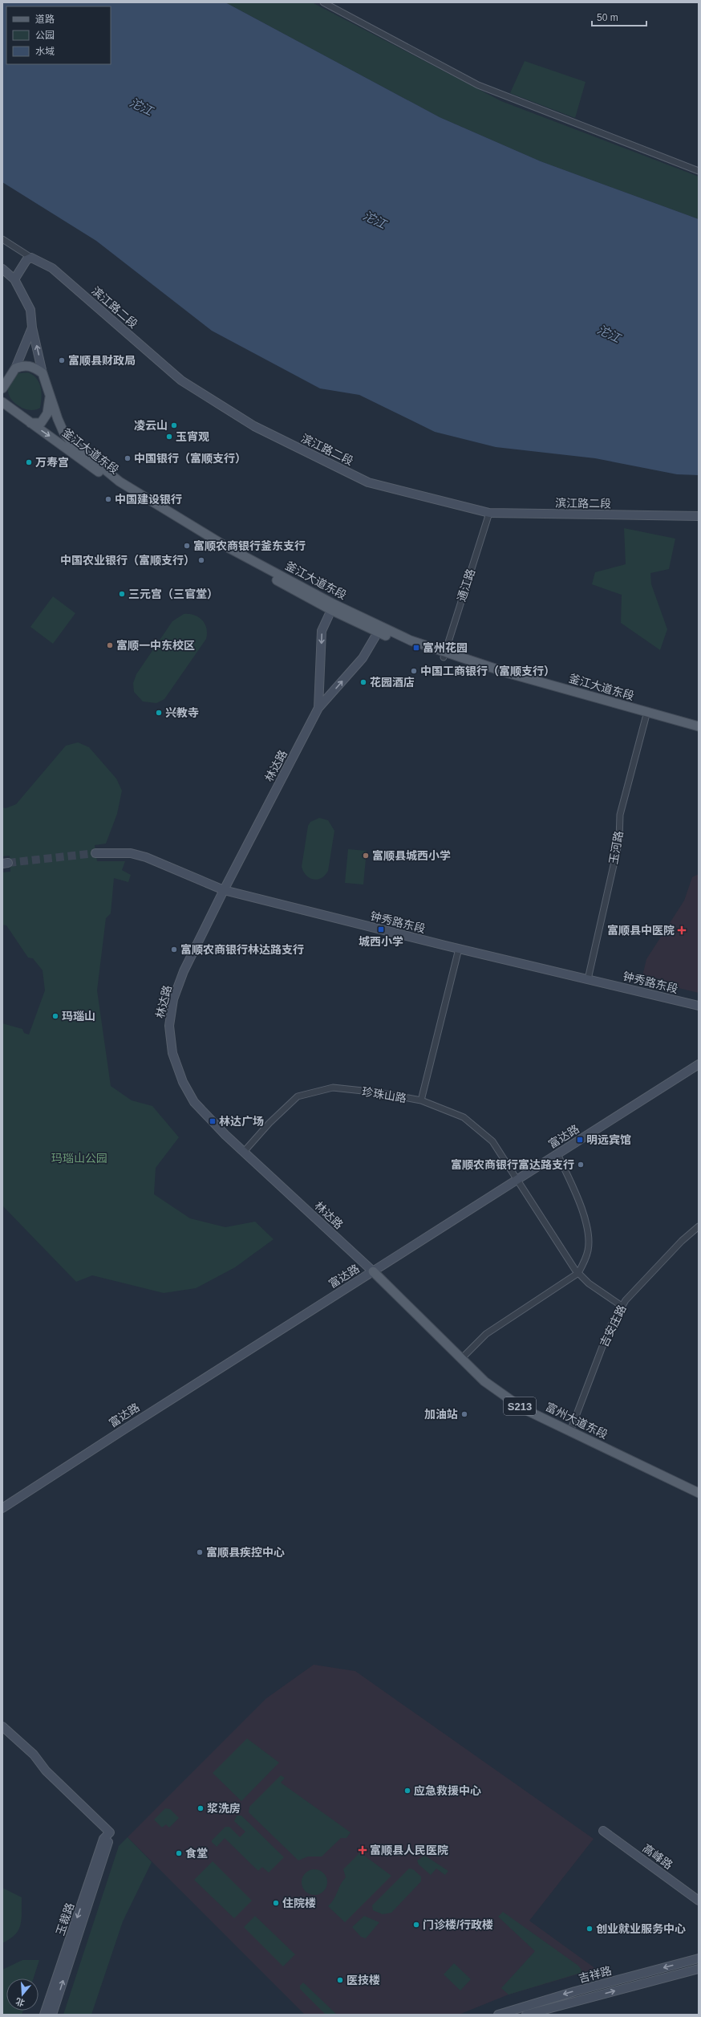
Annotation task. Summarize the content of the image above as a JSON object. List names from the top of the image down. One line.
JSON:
{"streets":{"main road":["滨江路二段","釜江大道东段","林达路","钟秀路东段","富达路","S213","富州大道东段","高峰路","玉裁路","吉祥路"],"street":["通江路","玉河路","珍珠山路","吉安庄路"]},"crossings":[["滨江路二段","通江路"],["釜江大道东段","通江路"],["釜江大道东段","玉河路"],["林达路","钟秀路东段"],["林达路","珍珠山路"],["林达路","富达路"],["林达路","富州大道东段"],["玉河路","钟秀路东段"],["珍珠山路","富达路"],["珍珠山路","吉安庄路"],["富达路","富州大道东段"],["吉安庄路","富州大道东段"]],"water":["沱江"],"parks":["玛瑙山公园"],"places":{"other":["富顺县财政局","凌云山","玉宵观","中国银行（富顺支行）","万寿宫","中国建设银行","富顺农商银行釜东支行","中国农业银行（富顺支行）","三元宫（三官堂）","富顺一中东校区","中国工商银行（富顺支行）","花园酒店","兴教寺","富顺县城西小学","富顺农商银行林达路支行","玛瑙山","富顺农商银行富达路支行","加油站","富顺县疾控中心","应急救援中心","浆洗房","食堂","住院楼","门诊楼/行政楼","创业就业服务中心","医技楼"],"transit":["富州花园","城西小学","林达广场","明远宾馆"],"health":["富顺县中医院","富顺县人民医院"]},"legend":["道路","公园","水域"],"scale_bar":"50 m","north":"bottom"}
